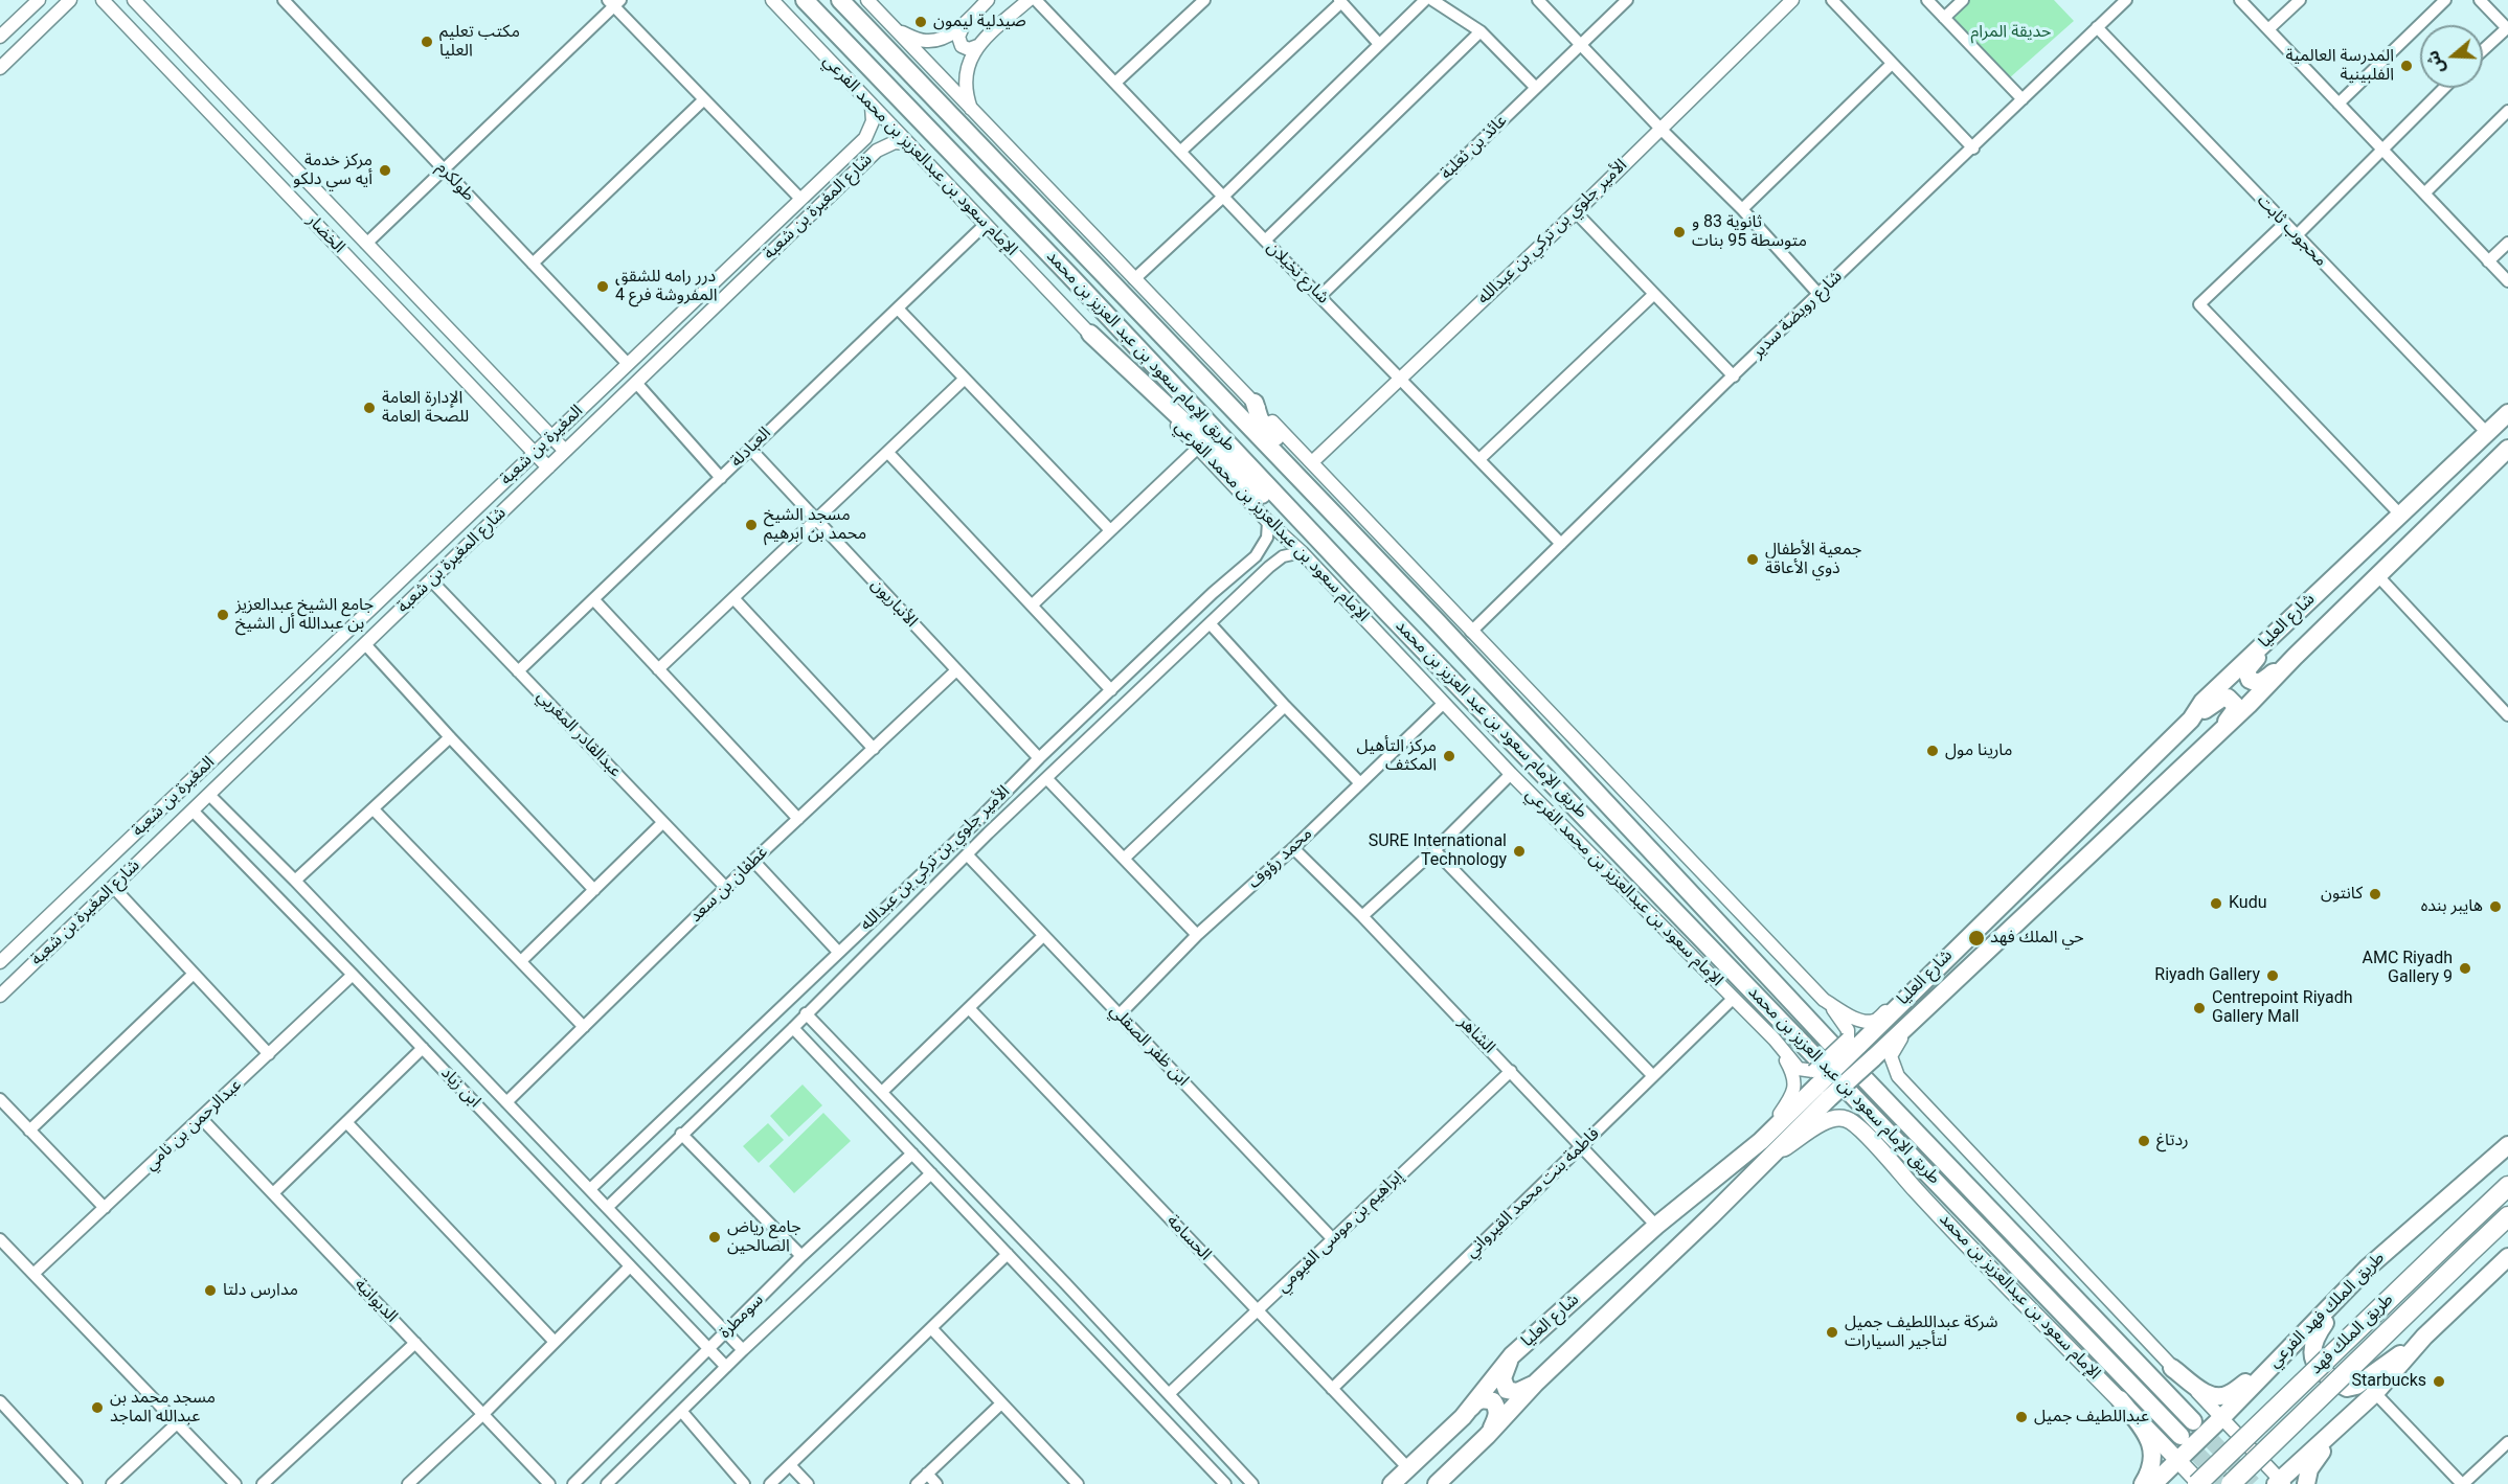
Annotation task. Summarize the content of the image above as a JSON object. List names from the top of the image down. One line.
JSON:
{"streets":{"highway":["طريق الملك فهد"],"main road":["طريق الإمام سعود بن عبد العزيز بن محمد","شارع العليا","الإمام سعود بن عبدالعزيز بن محمد","طريق الملك فهد الفرعي"],"street":["عائذ بن ثعلبة","الإمام سعود بن عبدالعزيز بن محمد الفرعي","طولكرم","شارع المغيرة بن شعبة","محجوب ثابت","الأمير جلوي بن تركي بن عبدالله","الخضار","شارع نخيلان","شارع رويضة سدير","المغيرة بن شعبة","العبادلة","الأنباريون","عبدالقادر المغربي","محمد رؤوف","غطفان بن سعد","الشاهر","ابن ظفر الصقلي","ابن زياد","عبدالرحمن بن نامي","فاطمة بنت محمد القيرواني","إبراهيم بن موسى الفيومي","الحسامة","الديوانية","سومطرة"]},"crossings":[["عائذ بن ثعلبة","شارع نخيلان"],["الإمام سعود بن عبدالعزيز بن محمد الفرعي","الأمير جلوي بن تركي بن عبدالله"],["الإمام سعود بن عبدالعزيز بن محمد الفرعي","العبادلة"],["الإمام سعود بن عبدالعزيز بن محمد الفرعي","محمد رؤوف"],["الإمام سعود بن عبدالعزيز بن محمد الفرعي","فاطمة بنت محمد القيرواني"],["طولكرم","المغيرة بن شعبة"],["شارع المغيرة بن شعبة","الخضار"],["شارع المغيرة بن شعبة","عبدالقادر المغربي"],["شارع المغيرة بن شعبة","ابن زياد"],["محجوب ثابت","شارع رويضة سدير"],["محجوب ثابت","شارع العليا"],["الأمير جلوي بن تركي بن عبدالله","شارع نخيلان"],["الأمير جلوي بن تركي بن عبدالله","الأنباريون"],["الأمير جلوي بن تركي بن عبدالله","ابن ظفر الصقلي"],["الأمير جلوي بن تركي بن عبدالله","ابن زياد"],["الخضار","المغيرة بن شعبة"],["شارع نخيلان","شارع رويضة سدير"],["العبادلة","الأنباريون"],["العبادلة","عبدالقادر المغربي"],["الأنباريون","غطفان بن سعد"],["شارع العليا","الشاهر"],["شارع العليا","الحسامة"],["شارع العليا","الإمام سعود بن عبدالعزيز بن محمد"],["عبدالقادر المغربي","غطفان بن سعد"],["محمد رؤوف","الشاهر"],["محمد رؤوف","ابن ظفر الصقلي"],["غطفان بن سعد","ابن زياد"],["الشاهر","فاطمة بنت محمد القيرواني"],["الشاهر","إبراهيم بن موسى الفيومي"],["ابن ظفر الصقلي","إبراهيم بن موسى الفيومي"],["ابن زياد","عبدالرحمن بن نامي"],["ابن زياد","سومطرة"],["عبدالرحمن بن نامي","الديوانية"],["فاطمة بنت محمد القيرواني","الحسامة"],["إبراهيم بن موسى الفيومي","الحسامة"],["الإمام سعود بن عبدالعزيز بن محمد","طريق الملك فهد الفرعي"],["الإمام سعود بن عبدالعزيز بن محمد","طريق الملك فهد"]],"parks":["حديقة المرام"],"places":["صيدلية ليمون","مكتب تعليم العليا","المدرسة العالمية الفلبينية","مركز خدمة أيه سي دلكو","ثانوية 83 و متوسطة 95 بنات","درر رامه للشقق المفروشة فرع 4","الإدارة العامة للصحة العامة","مسجد الشيخ محمد بن ابرهيم","جمعية الأطفال ذوي الأعاقة","جامع الشيخ عبدالعزيز بن عبدالله أل الشيخ","مارينا مول","مركز التأهيل المكثف","SURE International Technology","كانتون","Kudu","هايبر بنده","حي الملك فهد","AMC Riyadh Gallery 9","Riyadh Gallery","Centrepoint Riyadh Gallery Mall","ردتاغ","جامع رياض الصالحين","مدارس دلتا","شركة عبداللطيف جميل لتأجير السيارات","Starbucks","مسجد محمد بن عبدالله الماجد","عبداللطيف جميل"],"north":"left"}
